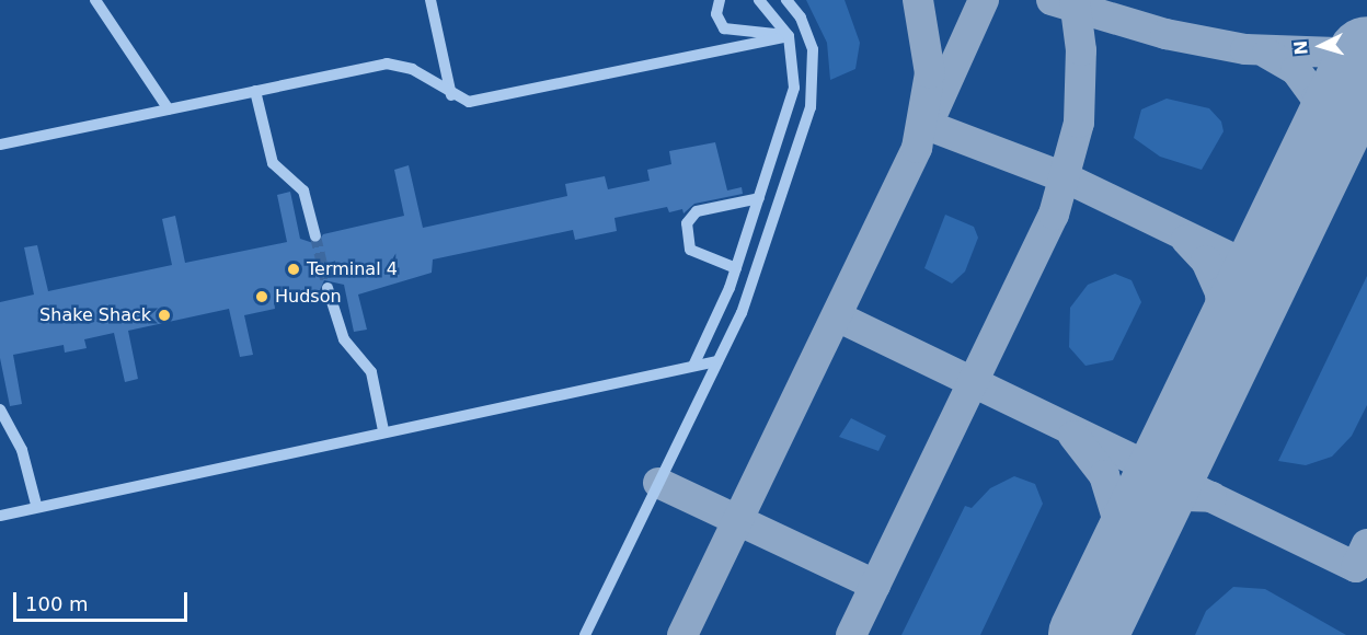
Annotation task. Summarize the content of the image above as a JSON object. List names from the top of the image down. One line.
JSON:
{"places":["Terminal 4","Hudson","Shake Shack"],"scale_bar":"100 m","north":"left"}
